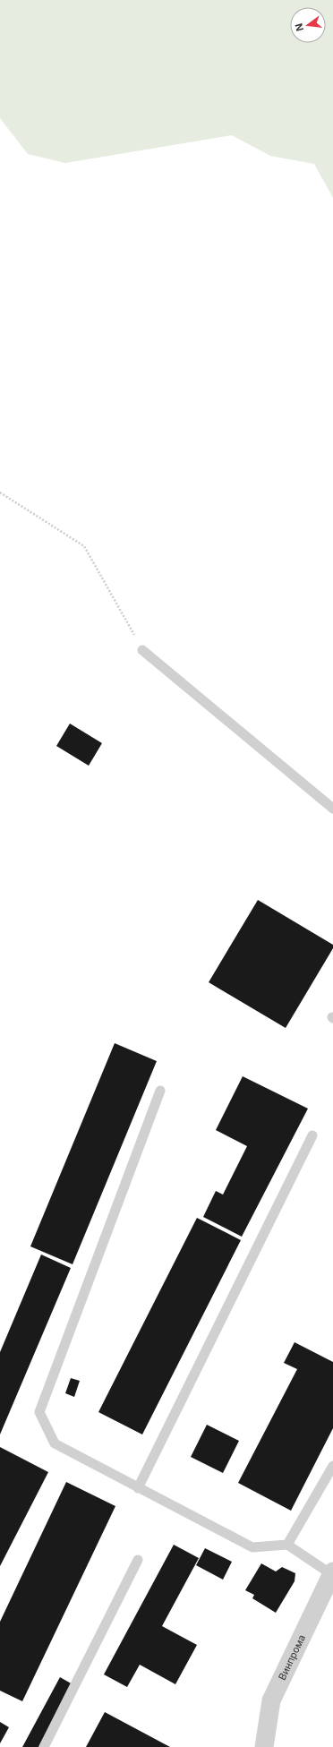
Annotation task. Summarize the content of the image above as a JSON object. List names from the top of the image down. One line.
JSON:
{"streets":{"street":["Винпрома"]},"north":"left"}
